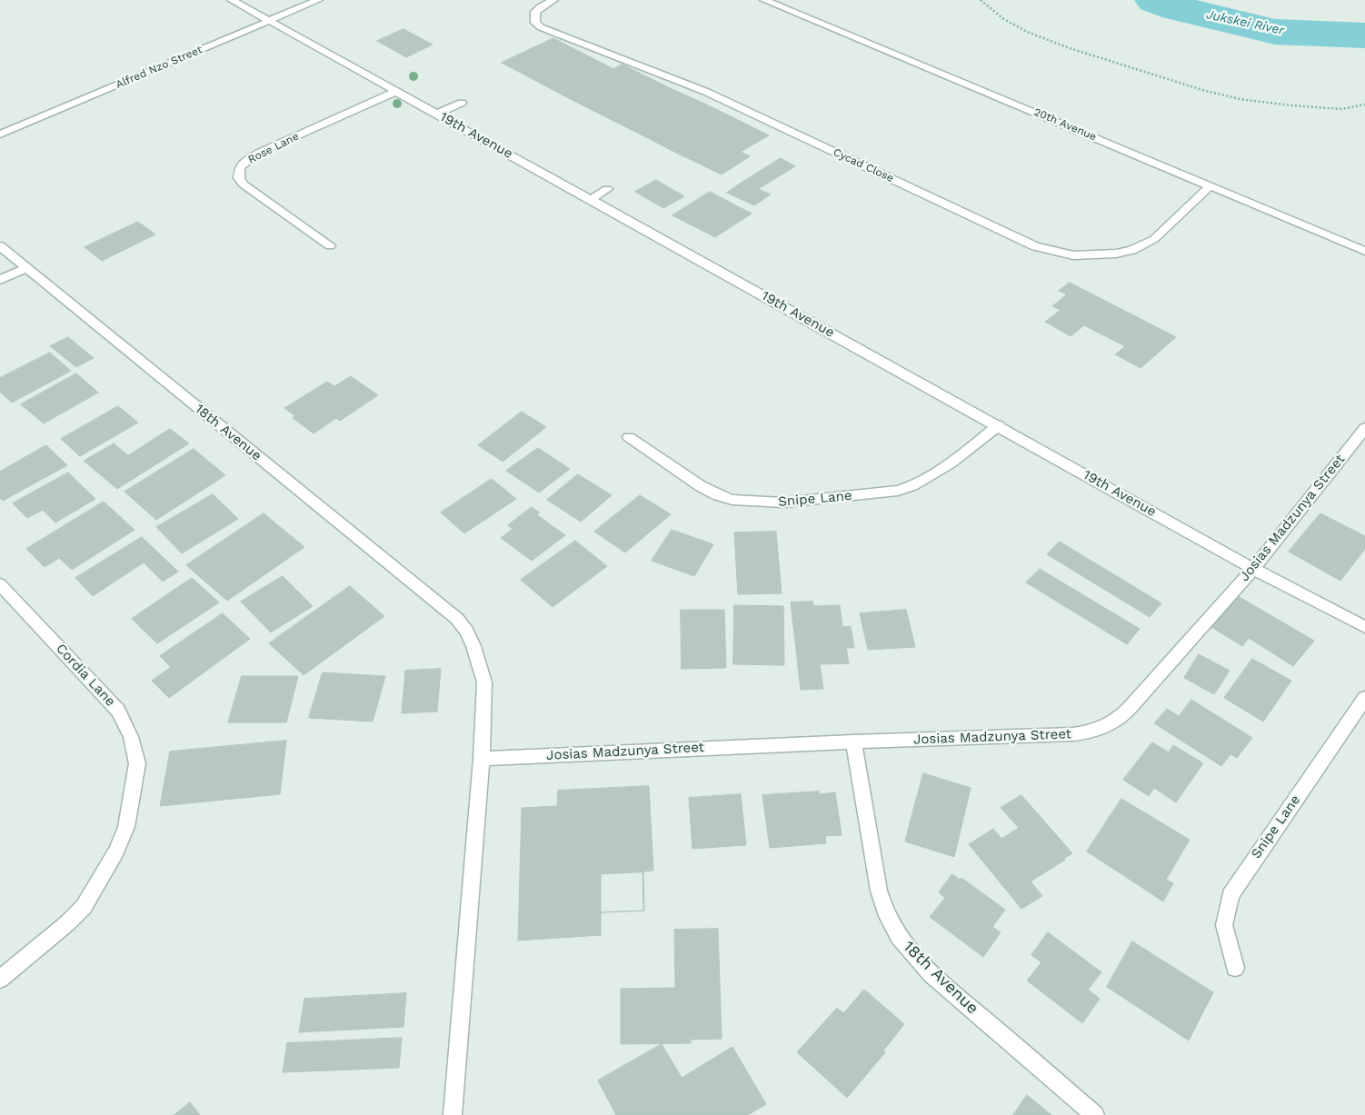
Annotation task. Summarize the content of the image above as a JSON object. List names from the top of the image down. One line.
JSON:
{"streets":{"street":["Alfred Nzo Street","20th Avenue","19th Avenue","Rose Lane","Cycad Close","18th Avenue","Snipe Lane","Josias Madzunya Street","Cordia Lane"]},"crossings":[["Alfred Nzo Street","19th Avenue"],["20th Avenue","Cycad Close"],["19th Avenue","Rose Lane"],["19th Avenue","Snipe Lane"],["19th Avenue","Josias Madzunya Street"],["18th Avenue","Josias Madzunya Street"]],"water":["Jukskei River"]}
